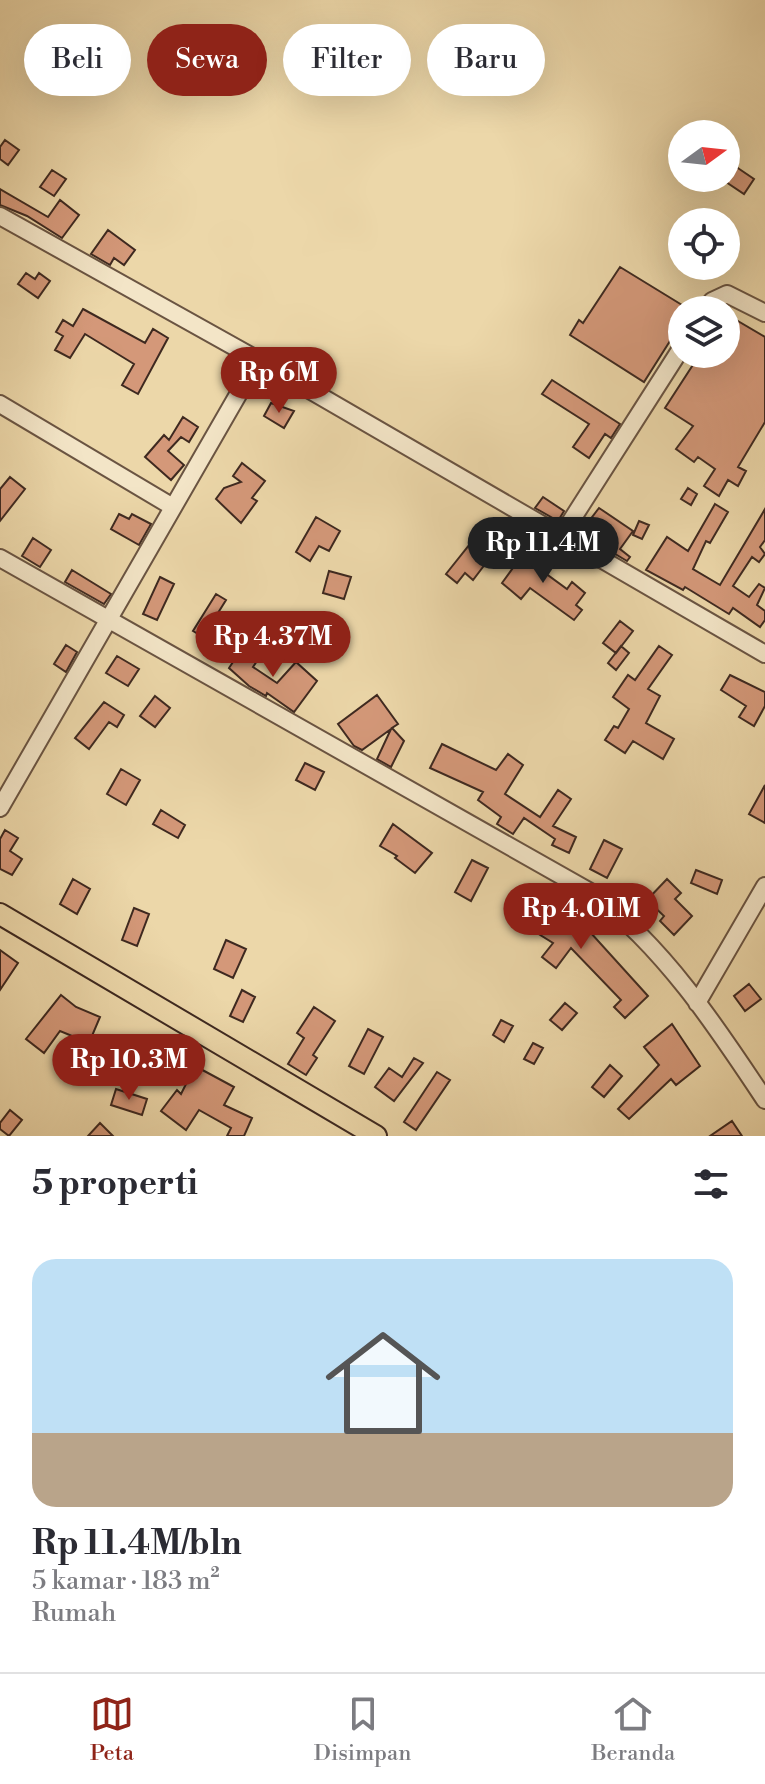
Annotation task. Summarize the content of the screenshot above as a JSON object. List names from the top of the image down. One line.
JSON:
{"north":"right","page":{"chip":["Beli","Sewa","Filter","Baru"],"price":["Rp 6M","Rp 11.4M","Rp 4.37M","Rp 4.01M","Rp 10.3M"],"heading":"5 properti","list":[{"name":"Rp 11.4M/bln","note":"5 kamar · 183 m² · Rumah"}],"tabs":["Peta","Disimpan","Beranda"]}}
